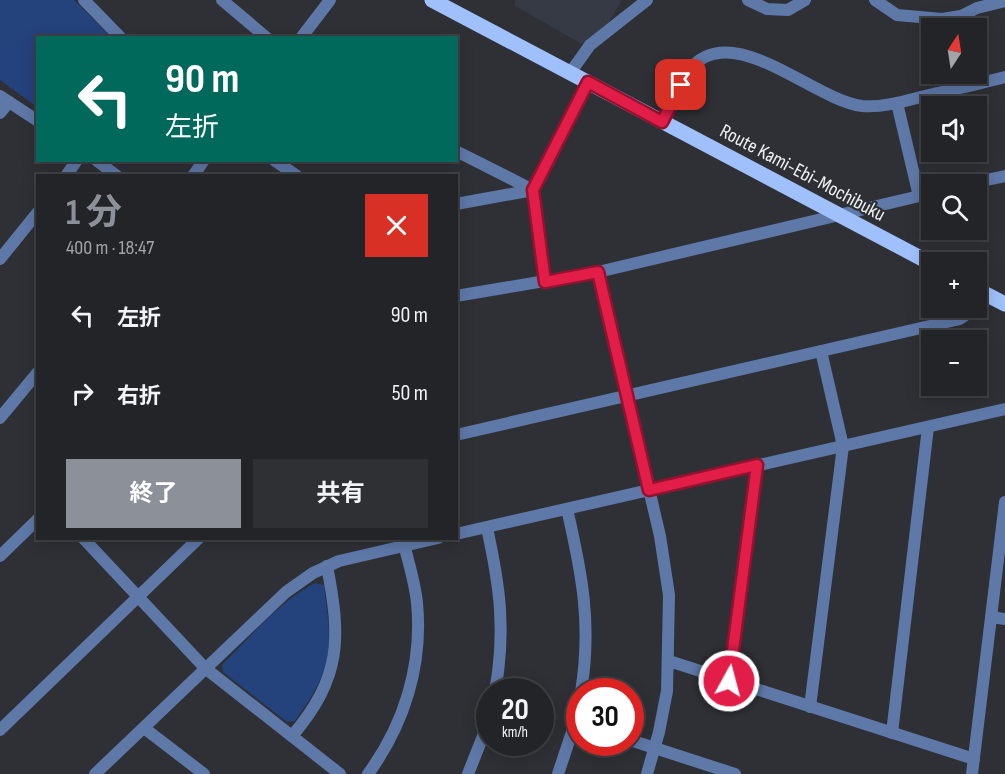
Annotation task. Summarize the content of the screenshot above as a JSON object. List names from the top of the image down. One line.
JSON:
{"streets":{"main road":["Route Kami-Ebi-Mochibuku"]},"north":"top","page":{"map_buttons":["+","−"],"turn":["90 m","左折"],"heading":["1 分","400 m · 18:47"],"list":[{"name":"左折","value":"90 m"},{"name":"右折","value":"50 m"}],"buttons":["終了","共有"],"speed":"20 km/h","limit":"30"}}
